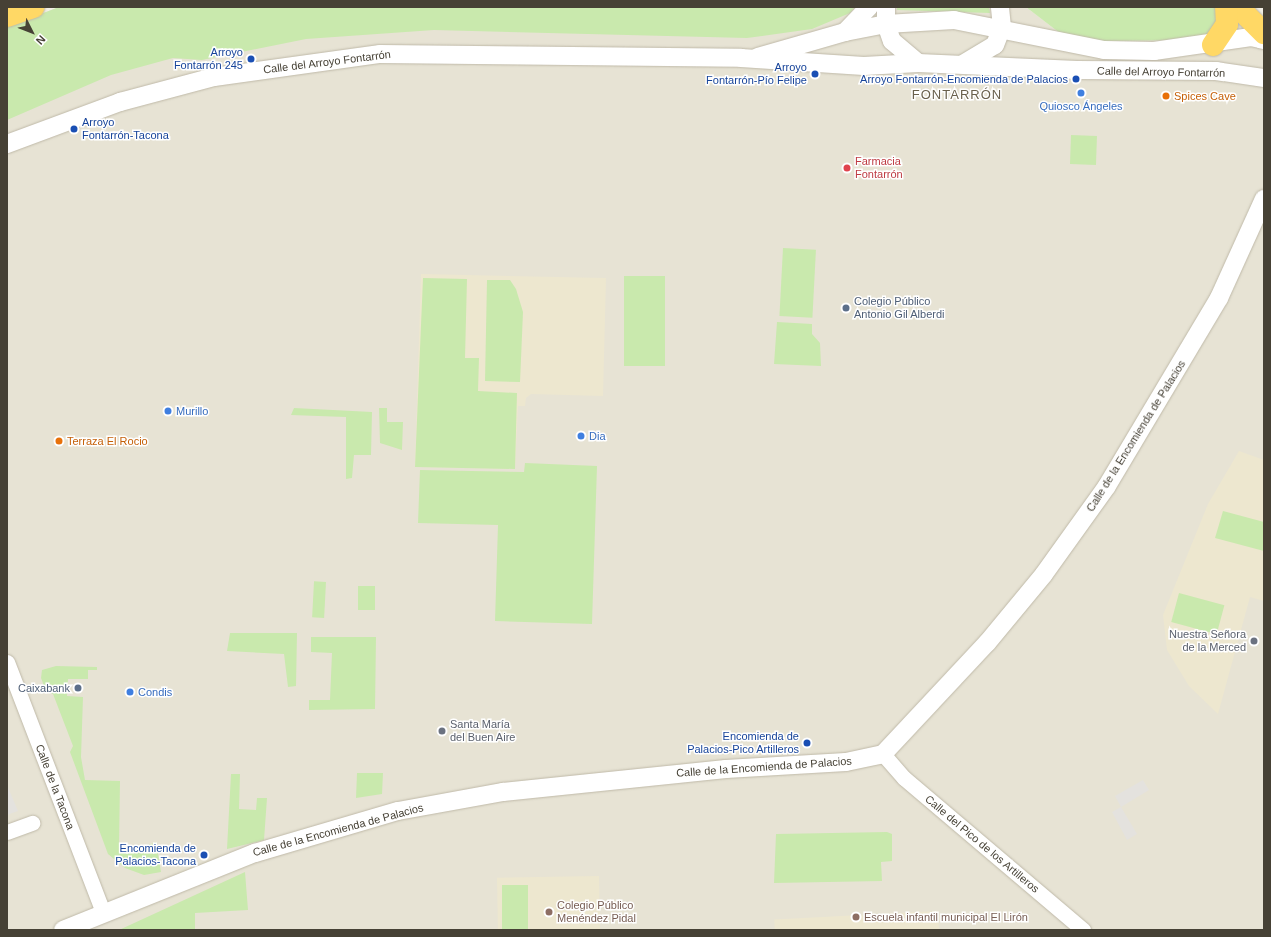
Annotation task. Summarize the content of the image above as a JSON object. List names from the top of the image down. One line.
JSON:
{"streets":{"street":["Calle del Arroyo Fontarrón","Calle de la Encomienda de Palacios","Calle de la Tacona","Calle del Pico de los Artilleros"]},"crossings":[["Calle de la Encomienda de Palacios","Calle de la Tacona"],["Calle de la Encomienda de Palacios","Calle del Pico de los Artilleros"]],"districts":["FONTARRÓN"],"places":["Arroyo Fontarrón 245","Arroyo Fontarrón-Pío Felipe","Arroyo Fontarrón-Encomienda de Palacios","Quiosco Ángeles","Spices Cave","Arroyo Fontarrón-Tacona","Farmacia Fontarrón","Colegio Público Antonio Gil Alberdi","Murillo","Dia","Terraza El Rocio","Nuestra Señora de la Merced","Caixabank","Condis","Santa María del Buen Aire","Encomienda de Palacios-Pico Artilleros","Encomienda de Palacios-Tacona","Colegio Público Menéndez Pidal","Escuela infantil municipal El Lirón"],"north":"bottom right"}
